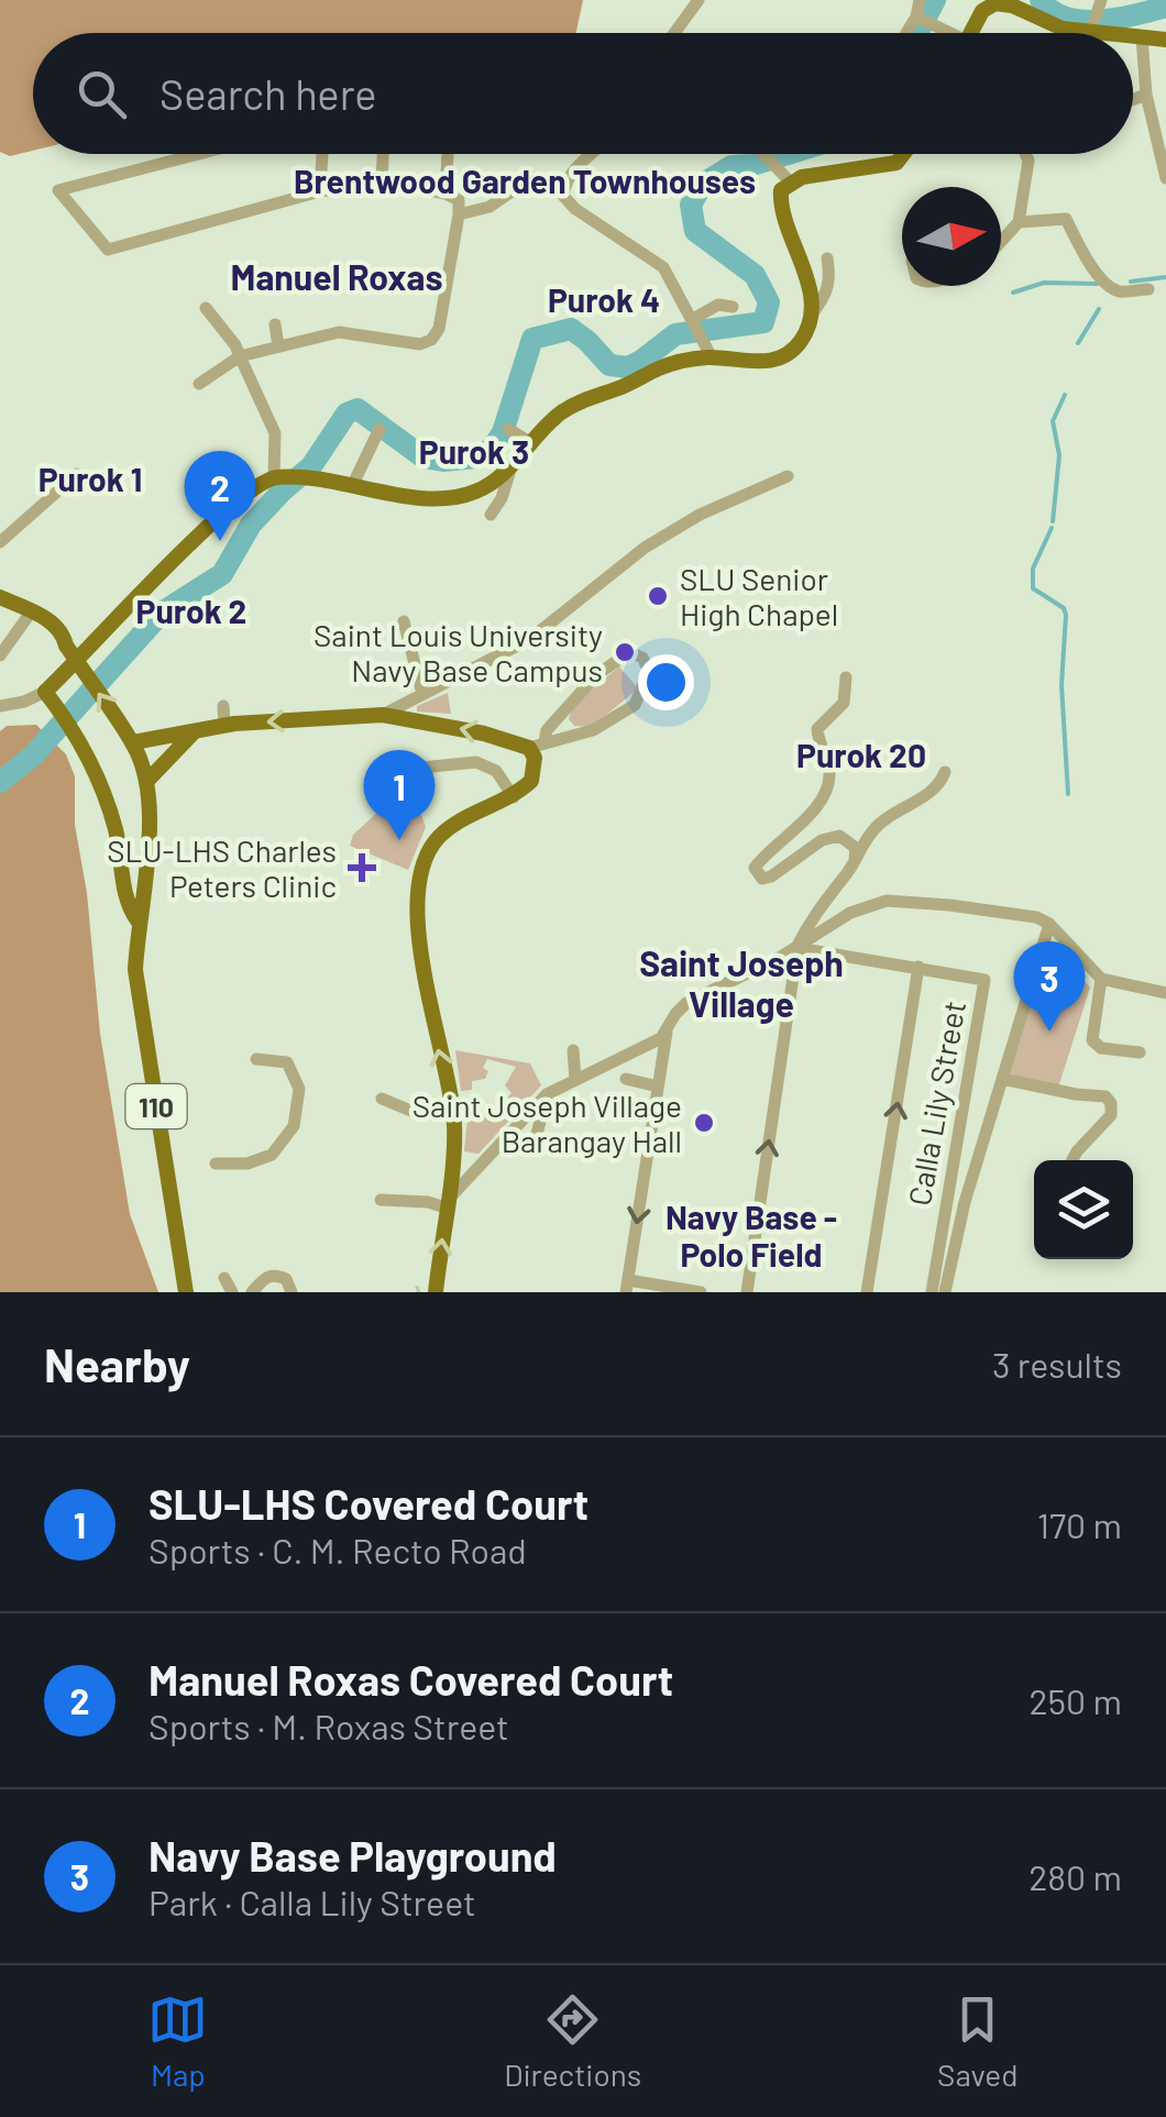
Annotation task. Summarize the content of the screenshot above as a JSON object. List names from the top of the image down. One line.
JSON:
{"streets":{"main road":["110"],"street":["Calla Lily Street"]},"districts":["Brentwood Garden Townhouses","Manuel Roxas","Purok 4","Purok 3","Purok 1","Purok 2","Purok 20","Saint Joseph Village","Navy Base - Polo Field"],"places":{"other":["SLU Senior High Chapel","Saint Louis University Navy Base Campus","Saint Joseph Village Barangay Hall"],"health":["SLU-LHS Charles Peters Clinic"]},"north":"right","page":{"search":"Search here","pins":["2","1","3"],"heading":["Nearby","3 results"],"list":[{"mark":"1","name":"SLU-LHS Covered Court","note":"Sports · C. M. Recto Road","value":"170 m"},{"mark":"2","name":"Manuel Roxas Covered Court","note":"Sports · M. Roxas Street","value":"250 m"},{"mark":"3","name":"Navy Base Playground","note":"Park · Calla Lily Street","value":"280 m"}],"nav":["Map","Directions","Saved"]}}
